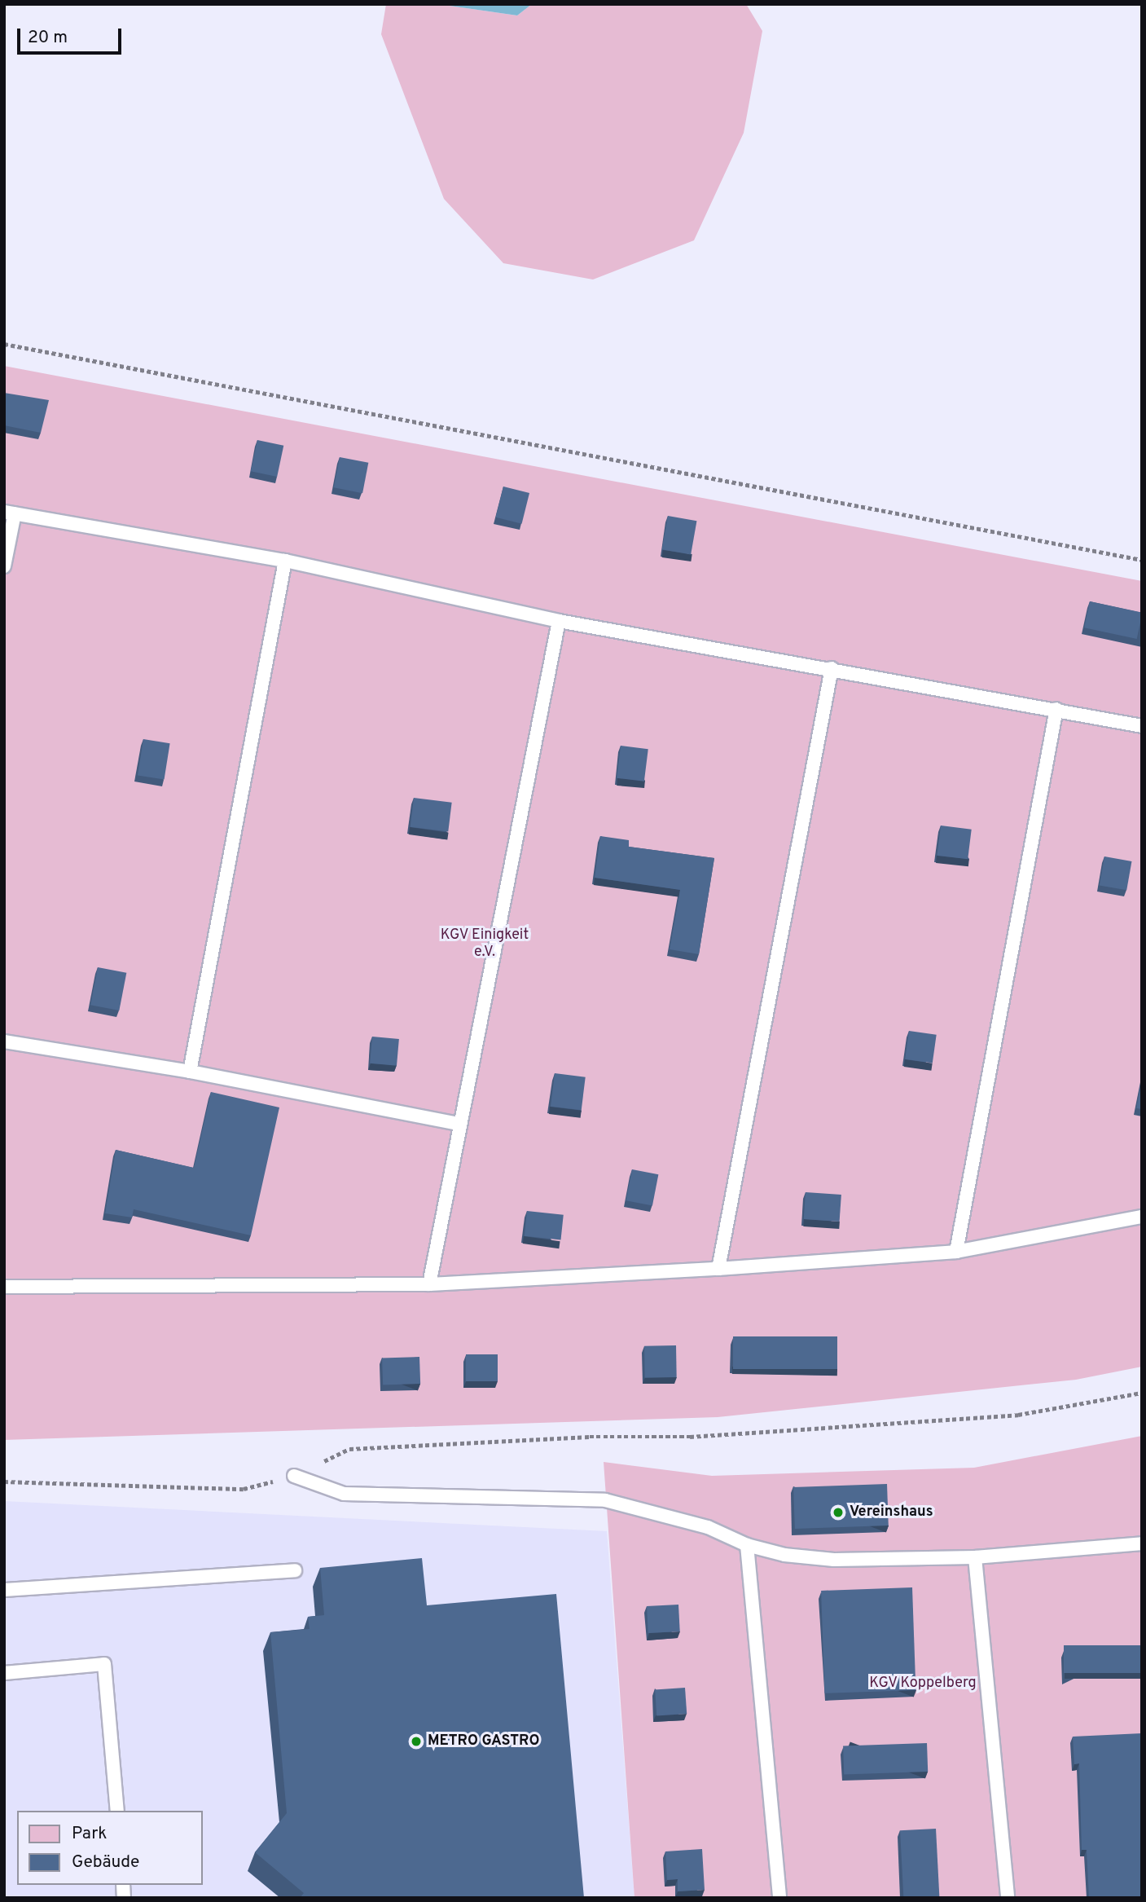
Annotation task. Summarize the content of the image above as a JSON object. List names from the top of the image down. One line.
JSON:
{"parks":["KGV Einigkeit e.V.","KGV Koppelberg"],"places":["Vereinshaus","METRO GASTRO"],"legend":["Park","Gebäude"],"scale_bar":"20 m"}
